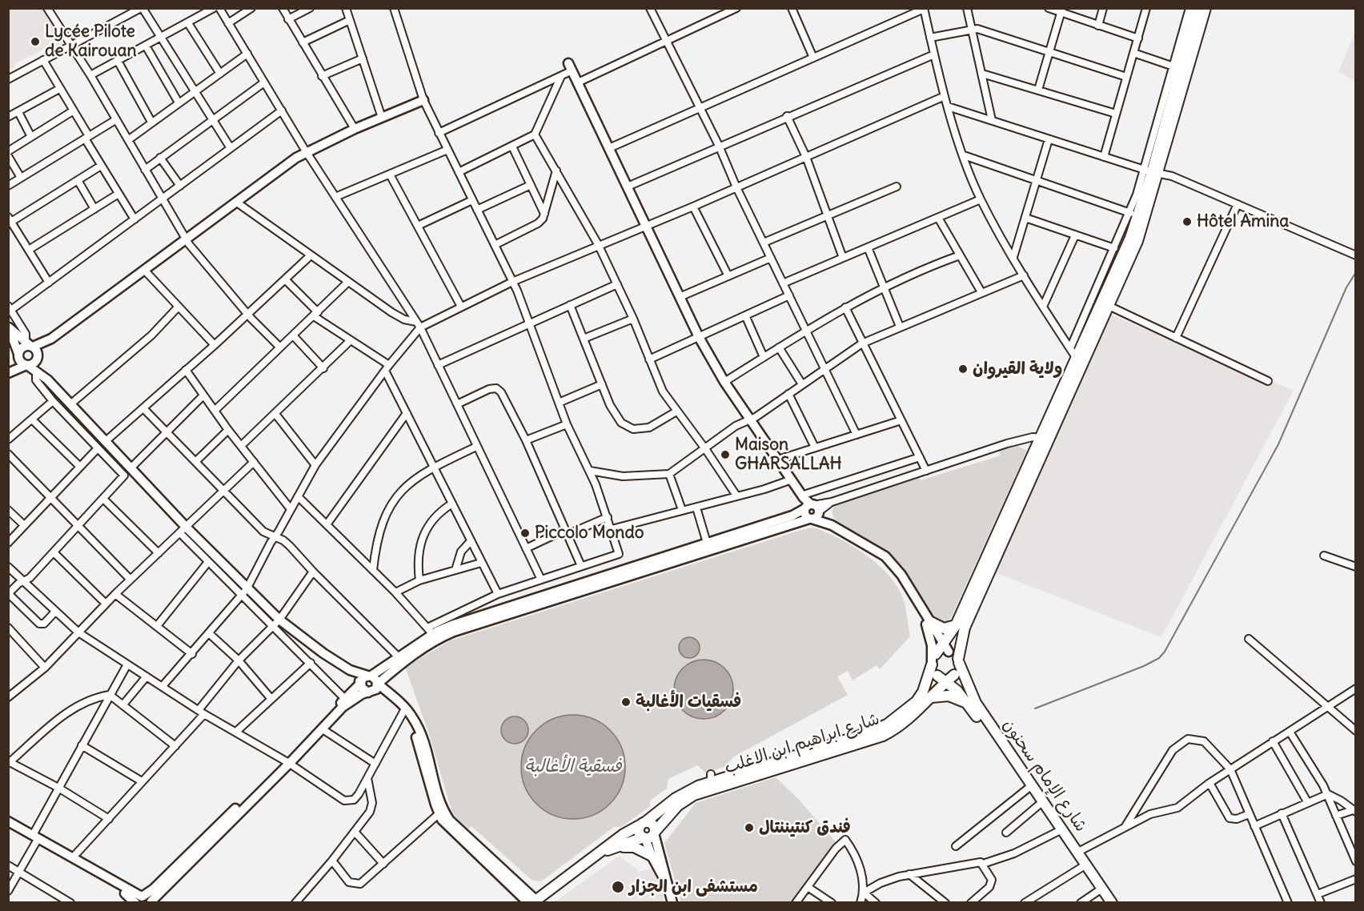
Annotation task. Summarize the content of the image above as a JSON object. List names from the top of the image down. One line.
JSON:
{"streets":{"main road":["شارع ابراهيم ابن الاغلب","شارع الإمام سحنون"]},"crossings":[["شارع ابراهيم ابن الاغلب","شارع الإمام سحنون"]],"water":["فسقية الأغالبة"],"places":["Lycée Pilote de Kairouan","Hôtel Amina","ولاية القيروان","Maison GHARSALLAH","Piccolo Mondo","فسقيات الأغالبة","فندق كنتيننتال","مستشفى ابن الجزار"]}
